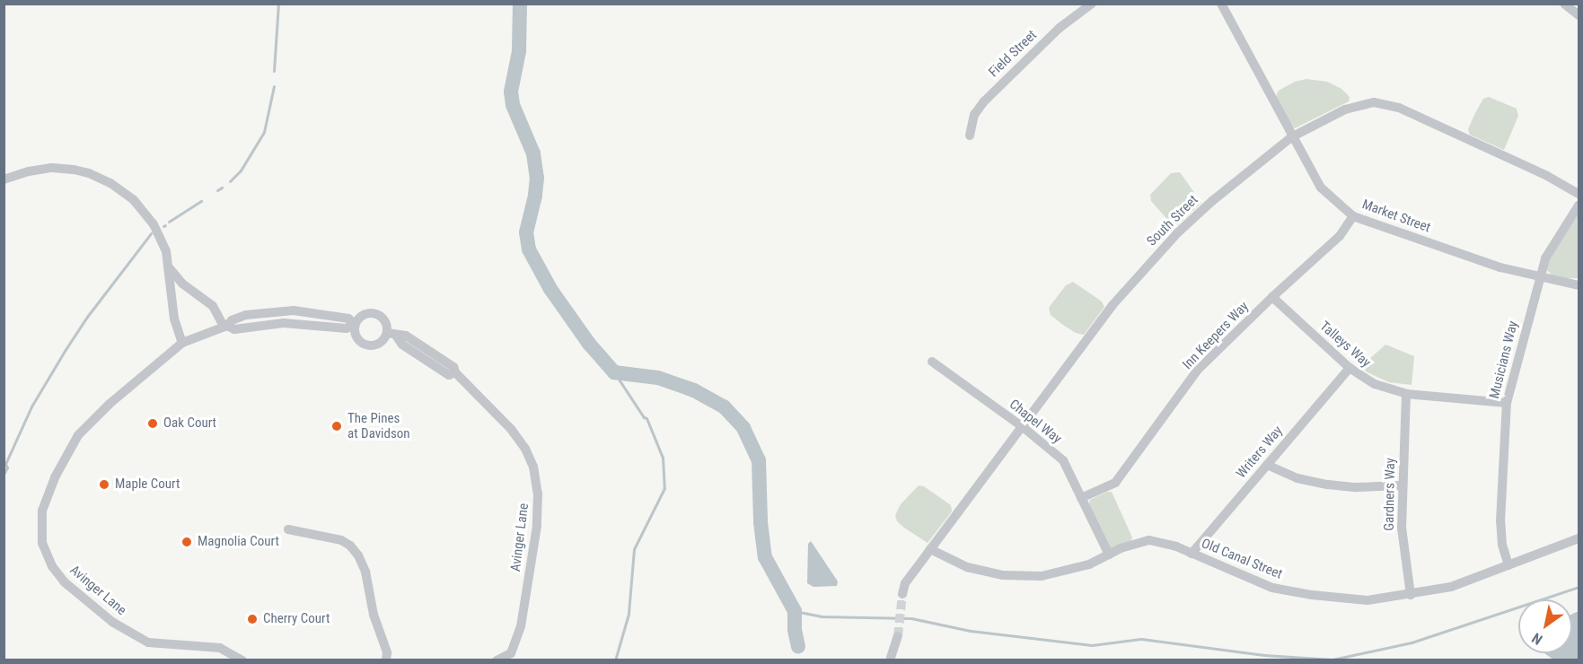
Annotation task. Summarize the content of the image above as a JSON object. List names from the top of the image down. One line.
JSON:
{"streets":{"street":["Field Street","Market Street","South Street","Inn Keepers Way","Talleys Way","Musicians Way","Chapel Way","Writers Way","Gardners Way","Avinger Lane","Old Canal Street"]},"crossings":[["Market Street","South Street"],["Market Street","Inn Keepers Way"],["Market Street","Musicians Way"],["South Street","Chapel Way"],["South Street","Old Canal Street"],["Inn Keepers Way","Talleys Way"],["Inn Keepers Way","Chapel Way"],["Talleys Way","Musicians Way"],["Talleys Way","Writers Way"],["Talleys Way","Gardners Way"],["Musicians Way","Old Canal Street"],["Chapel Way","Old Canal Street"],["Writers Way","Old Canal Street"],["Gardners Way","Old Canal Street"]],"places":["Oak Court","The Pines at Davidson","Maple Court","Magnolia Court","Cherry Court"],"north":"bottom left"}
